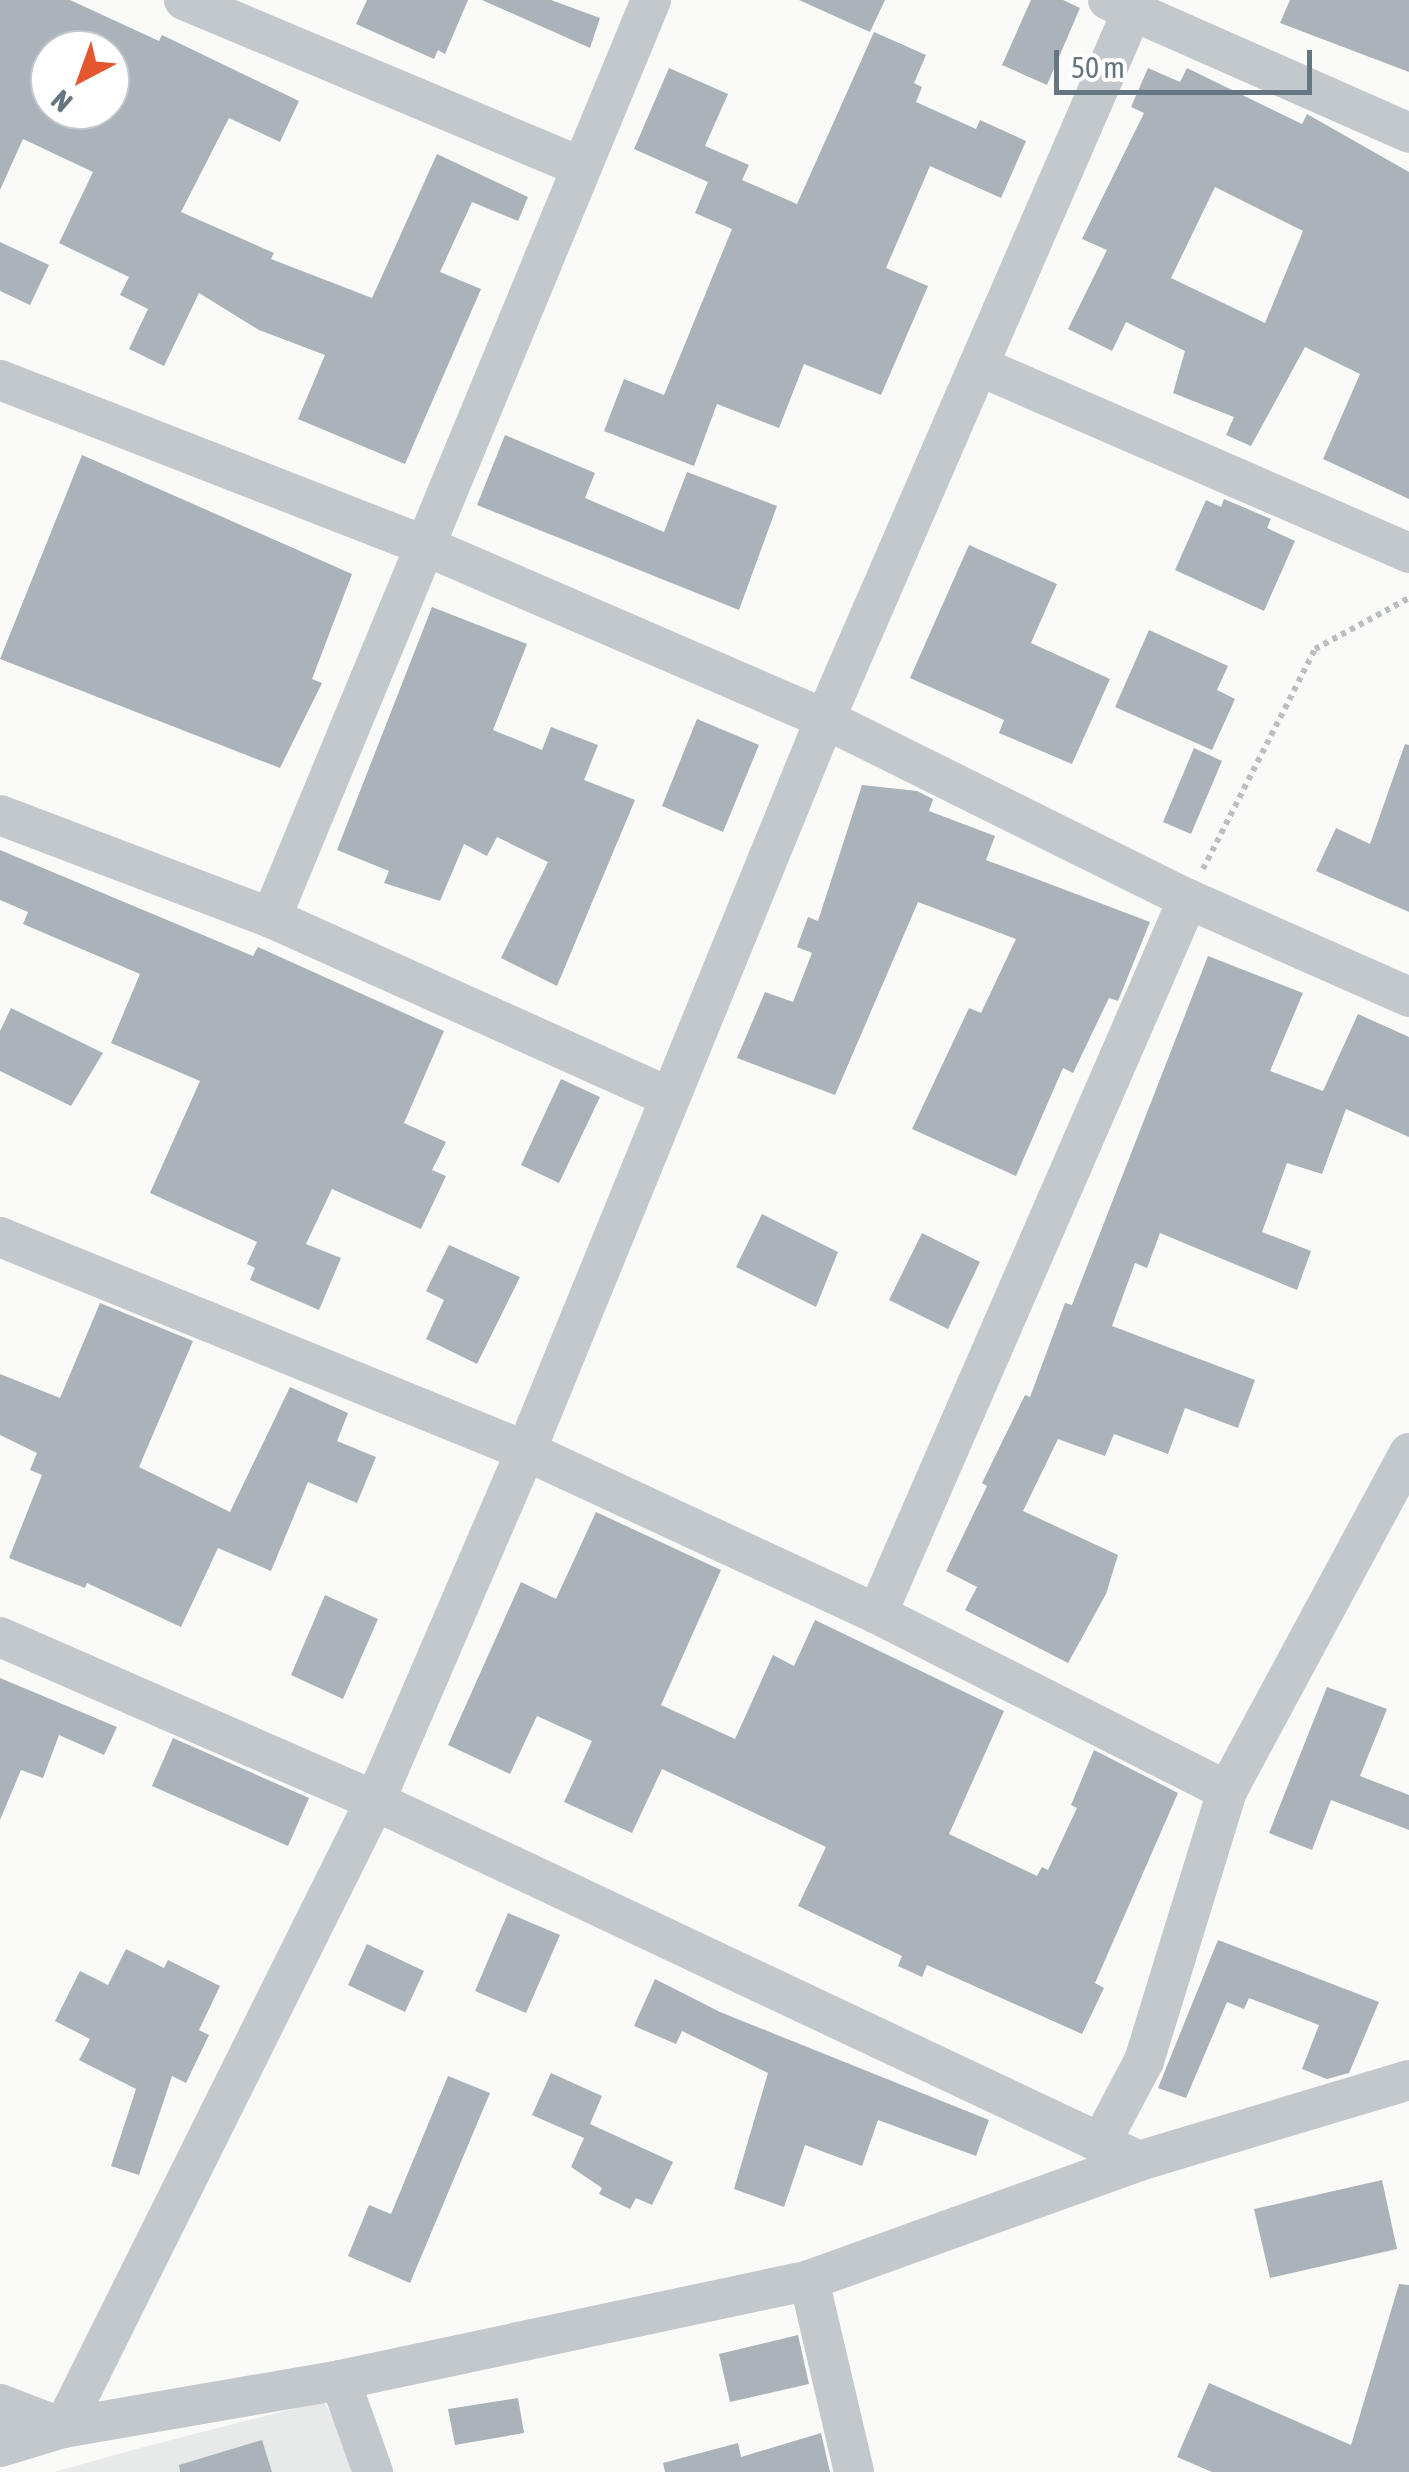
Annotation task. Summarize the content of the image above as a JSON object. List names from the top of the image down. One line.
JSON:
{"scale_bar":"50 m","north":"bottom left"}
